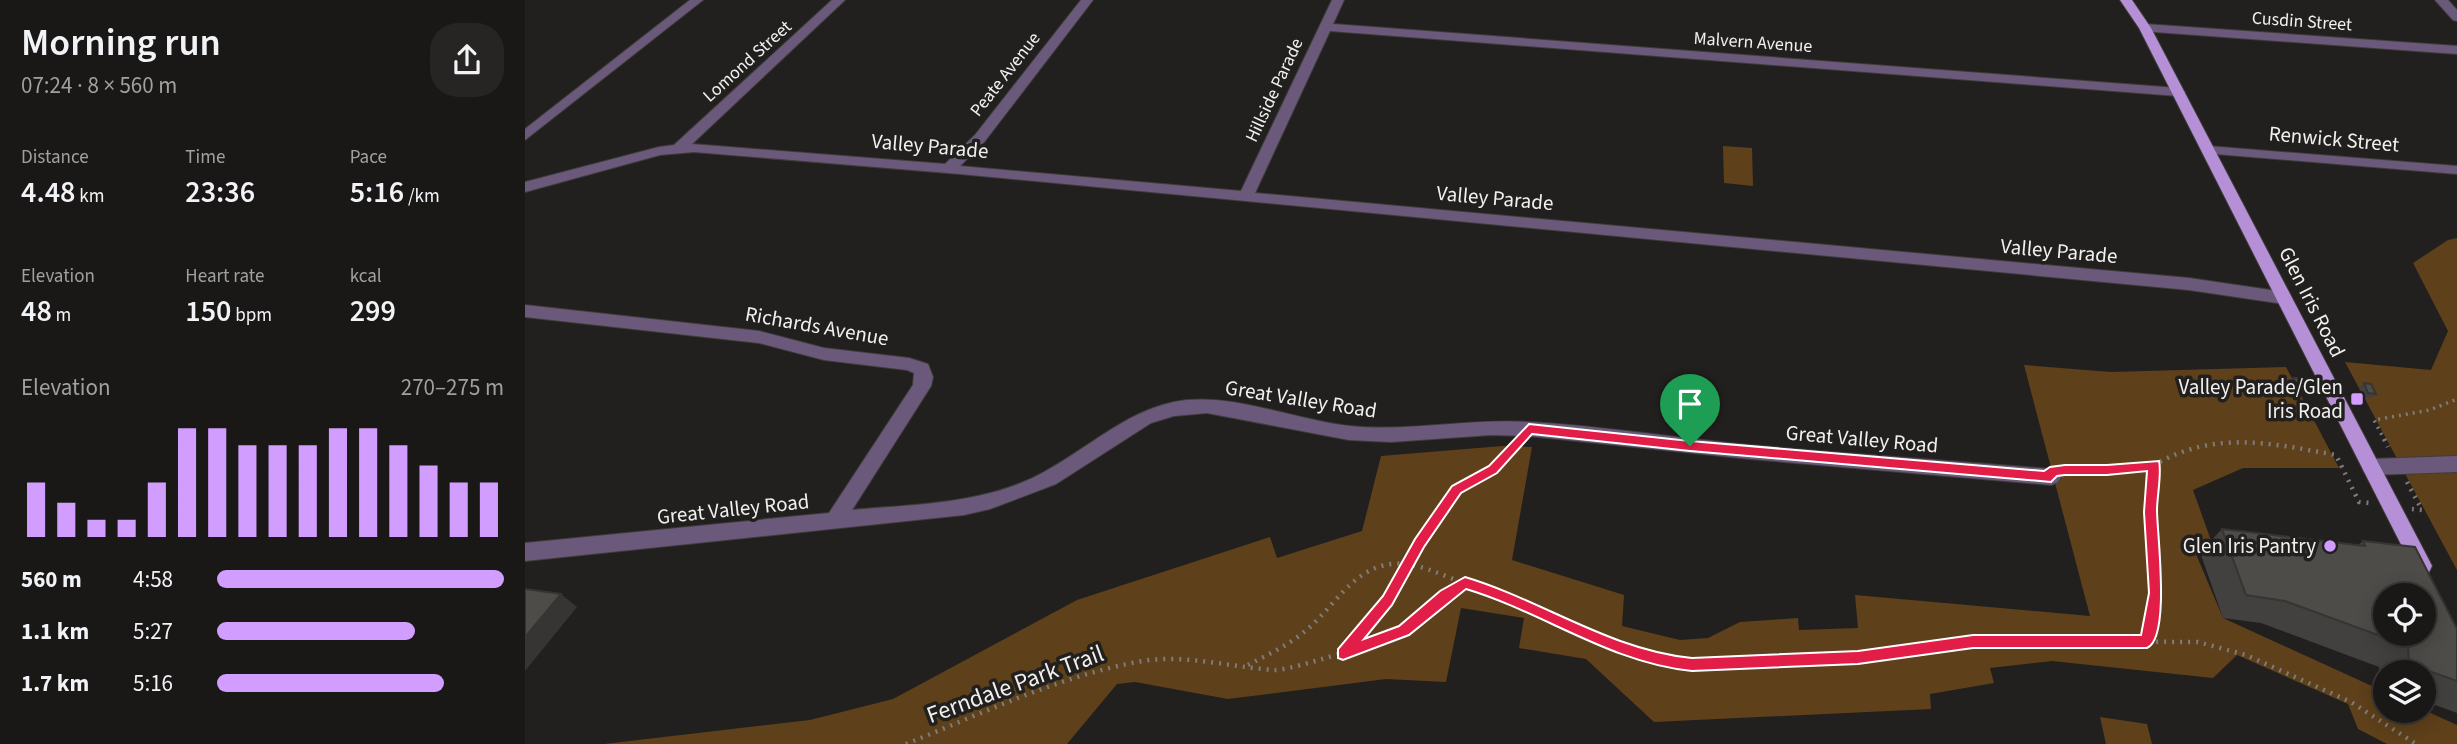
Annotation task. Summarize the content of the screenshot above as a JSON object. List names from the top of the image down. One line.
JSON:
{"streets":{"main road":["Glen Iris Road"],"street":["Cusdin Street","Malvern Avenue","Lomond Street","Peate Avenue","Hillside Parade","Renwick Street","Valley Parade","Richards Avenue","Great Valley Road"],"path":["Ferndale Park Trail"]},"crossings":[["Cusdin Street","Glen Iris Road"],["Malvern Avenue","Hillside Parade"],["Malvern Avenue","Glen Iris Road"],["Lomond Street","Valley Parade"],["Peate Avenue","Valley Parade"],["Hillside Parade","Valley Parade"],["Renwick Street","Glen Iris Road"],["Valley Parade","Glen Iris Road"],["Richards Avenue","Great Valley Road"]],"places":{"transit":["Valley Parade/Glen Iris Road"],"other":["Glen Iris Pantry"]},"page":{"heading":["Morning run","07:24 · 8 × 560 m"],"stats":[["Distance","4.48 km"],["Time","23:36"],["Pace","5:16 /km"],["Elevation","48 m"],["Heart rate","150 bpm"],["kcal","299"]],"chart":["Elevation","270–275 m"],"list":[{"name":"560 m","note":"4:58"},{"name":"1.1 km","note":"5:27"},{"name":"1.7 km","note":"5:16"}]}}
